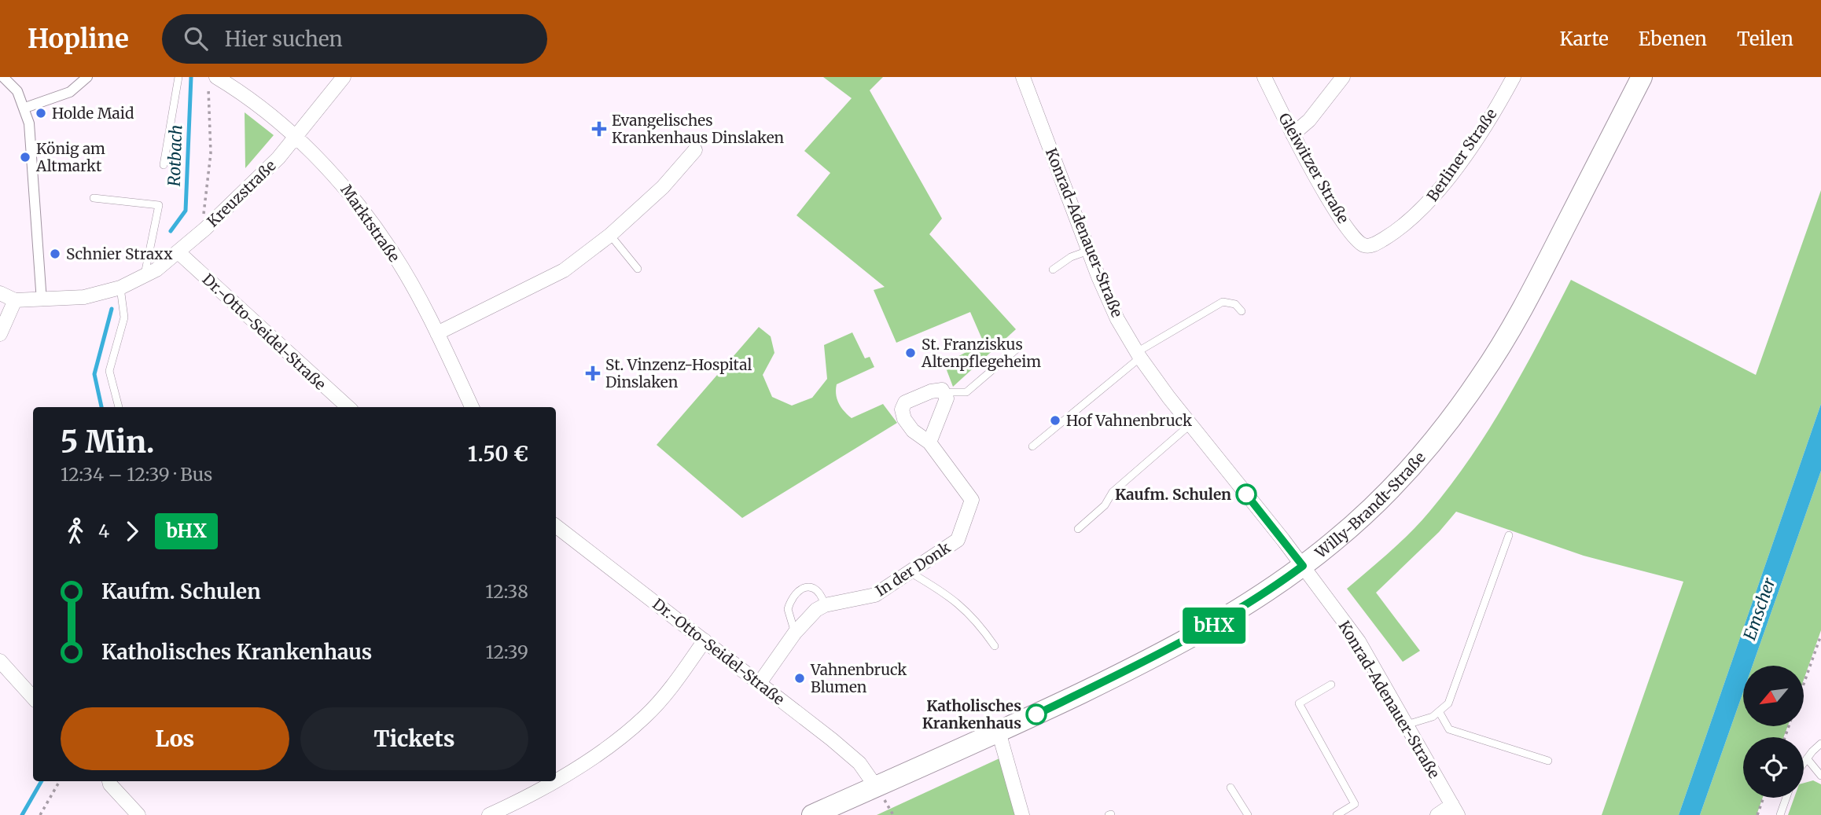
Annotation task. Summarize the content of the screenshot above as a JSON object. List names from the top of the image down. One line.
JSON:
{"streets":{"main road":["Willy-Brandt-Straße"],"street":["Berliner Straße","Gleiwitzer Straße","Kreuzstraße","Marktstraße","Konrad-Adenauer-Straße","Dr.-Otto-Seidel-Straße","In der Donk"]},"crossings":[["Berliner Straße","Gleiwitzer Straße"],["Kreuzstraße","Marktstraße"],["Kreuzstraße","Dr.-Otto-Seidel-Straße"],["Konrad-Adenauer-Straße","Willy-Brandt-Straße"],["Dr.-Otto-Seidel-Straße","Willy-Brandt-Straße"],["Dr.-Otto-Seidel-Straße","In der Donk"]],"water":["Rotbach","Emscher"],"places":{"other":["Holde Maid","König am Altmarkt","Schnier Straxx","St. Franziskus Altenpflegeheim","Hof Vahnenbruck","Kaufm. Schulen","Vahnenbruck Blumen","Katholisches Krankenhaus"],"health":["Evangelisches Krankenhaus Dinslaken","St. Vinzenz-Hospital Dinslaken"]},"lines":["bus line bHX"],"north":"bottom left","page":{"header":"Hopline","search":"Hier suchen","nav":["Karte","Ebenen","Teilen"],"on_map":"bHX","heading":["5 Min.","12:34 – 12:39 · Bus","1.50 €"],"legs":["4","bHX"],"list":[{"name":"Kaufm. Schulen","value":"12:38"},{"name":"Katholisches Krankenhaus","value":"12:39"}],"buttons":["Los","Tickets"]}}
